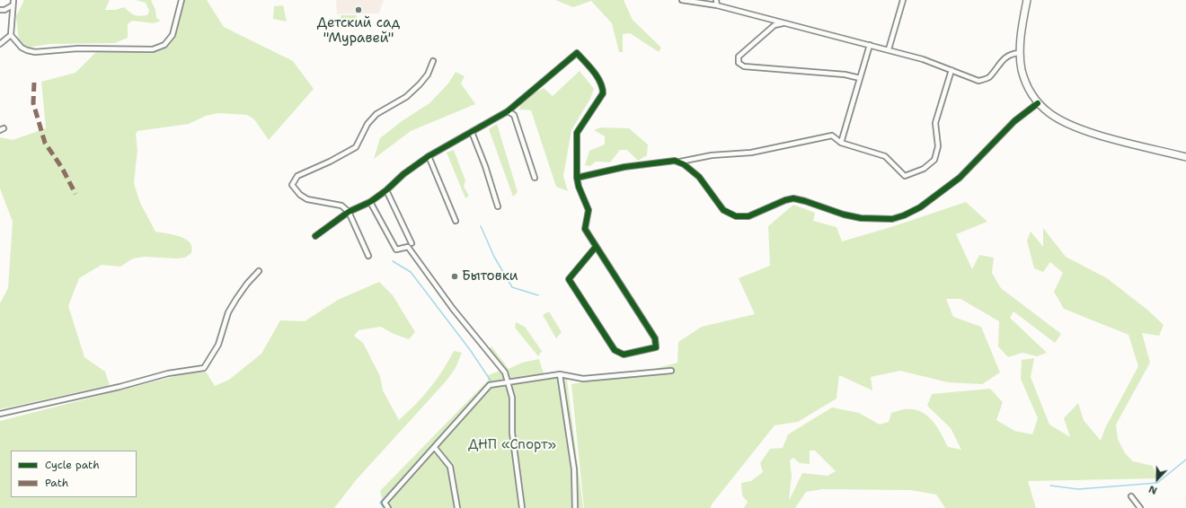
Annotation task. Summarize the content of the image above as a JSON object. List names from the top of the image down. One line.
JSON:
{"parks":["ДНП «Спорт»"],"places":["Детский сад \"Муравей\"","Бытовки"],"legend":["Cycle path","Path"],"north":"bottom"}
